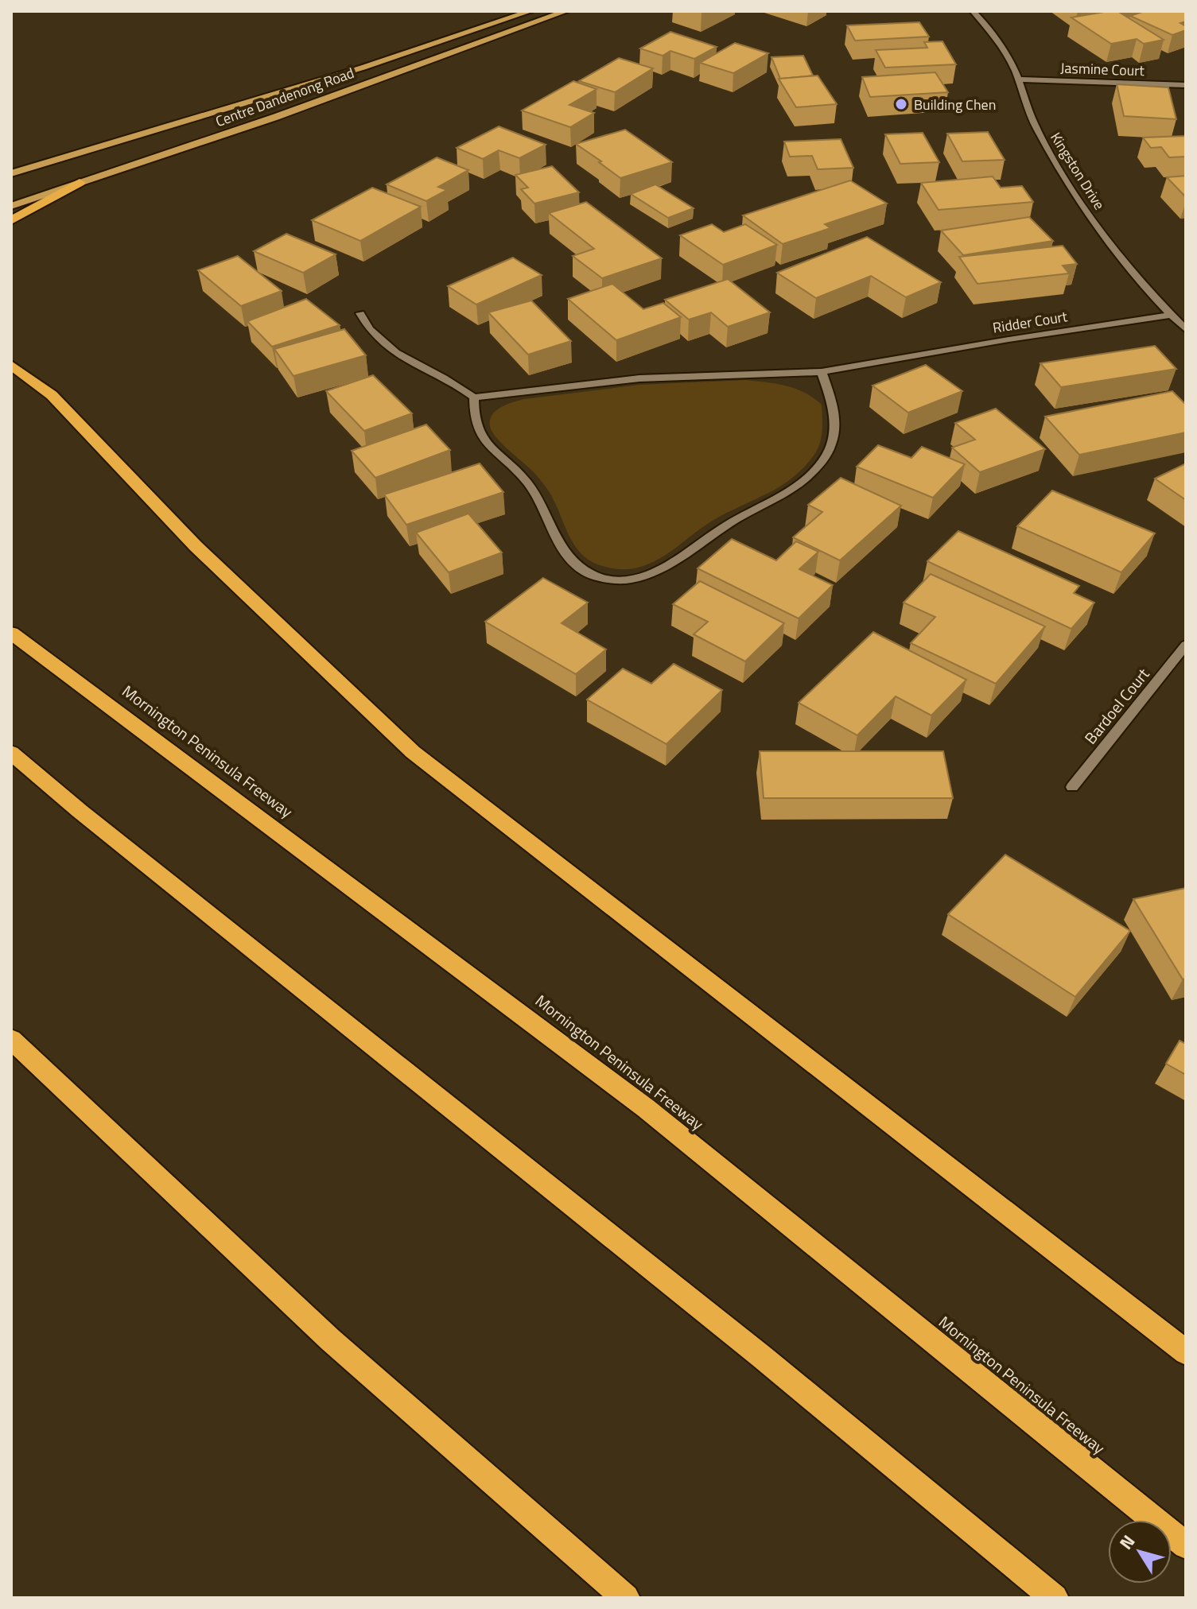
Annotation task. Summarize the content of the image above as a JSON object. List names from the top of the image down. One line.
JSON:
{"streets":{"highway":["Mornington Peninsula Freeway"],"main road":["Centre Dandenong Road"],"street":["Jasmine Court","Kingston Drive","Ridder Court","Bardoel Court"]},"crossings":[["Jasmine Court","Kingston Drive"],["Kingston Drive","Ridder Court"]],"places":["Building Chen"],"north":"top left"}
